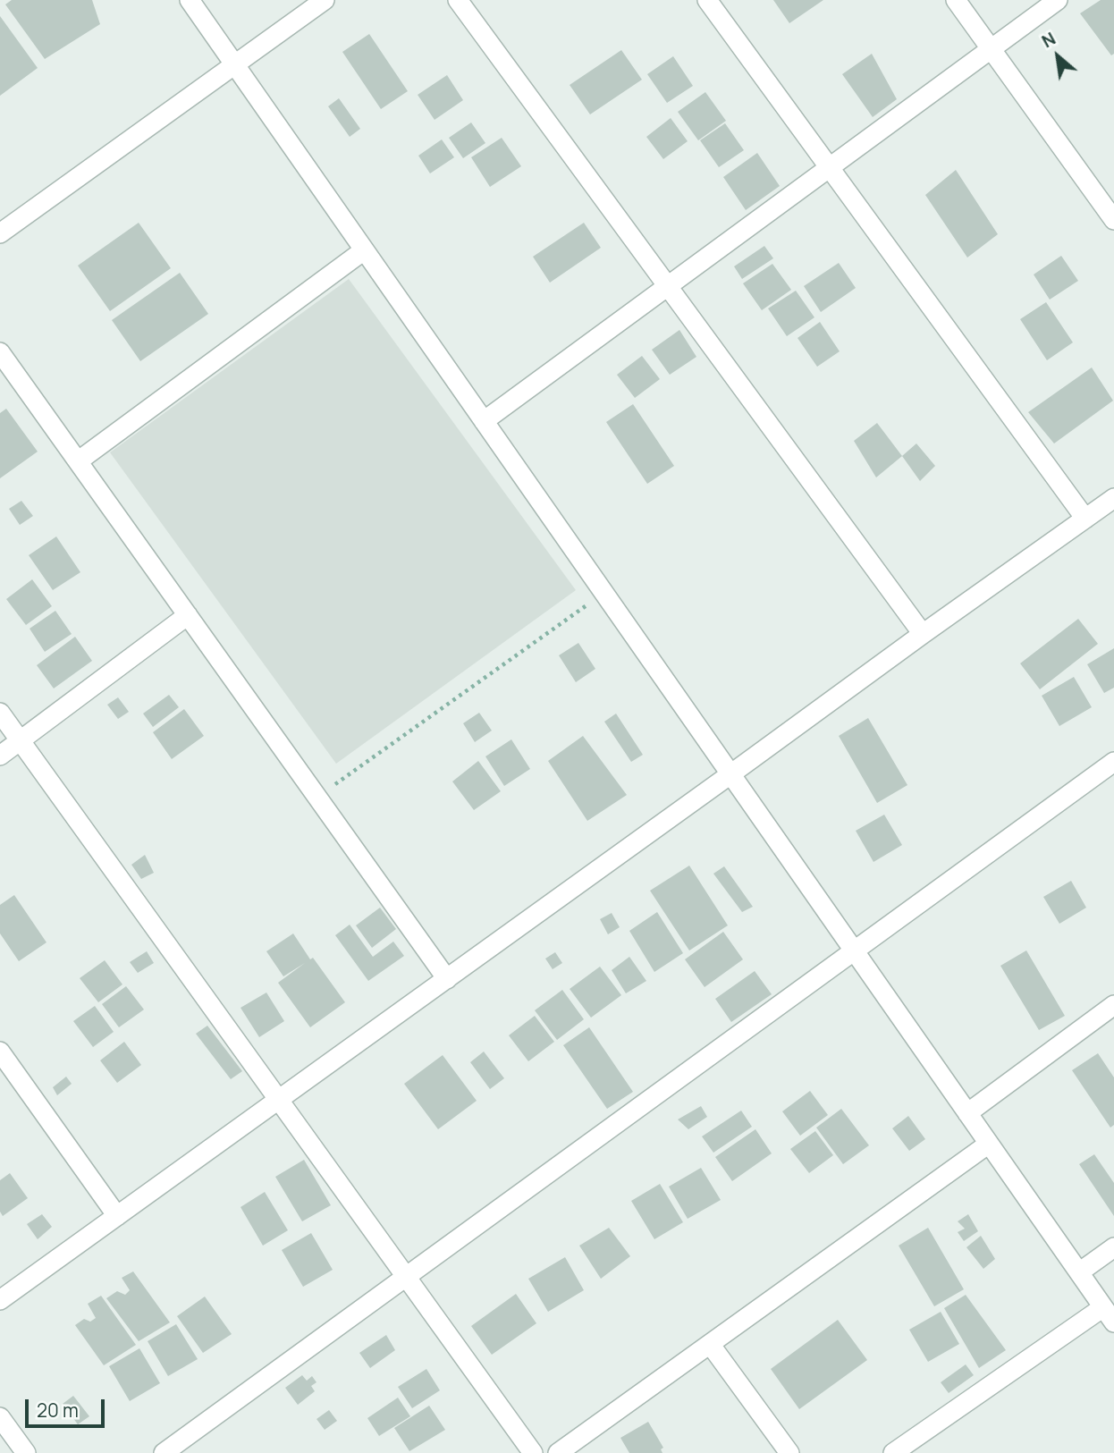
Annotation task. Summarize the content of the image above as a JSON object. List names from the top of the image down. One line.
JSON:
{"scale_bar":"20 m","north":"top left"}
